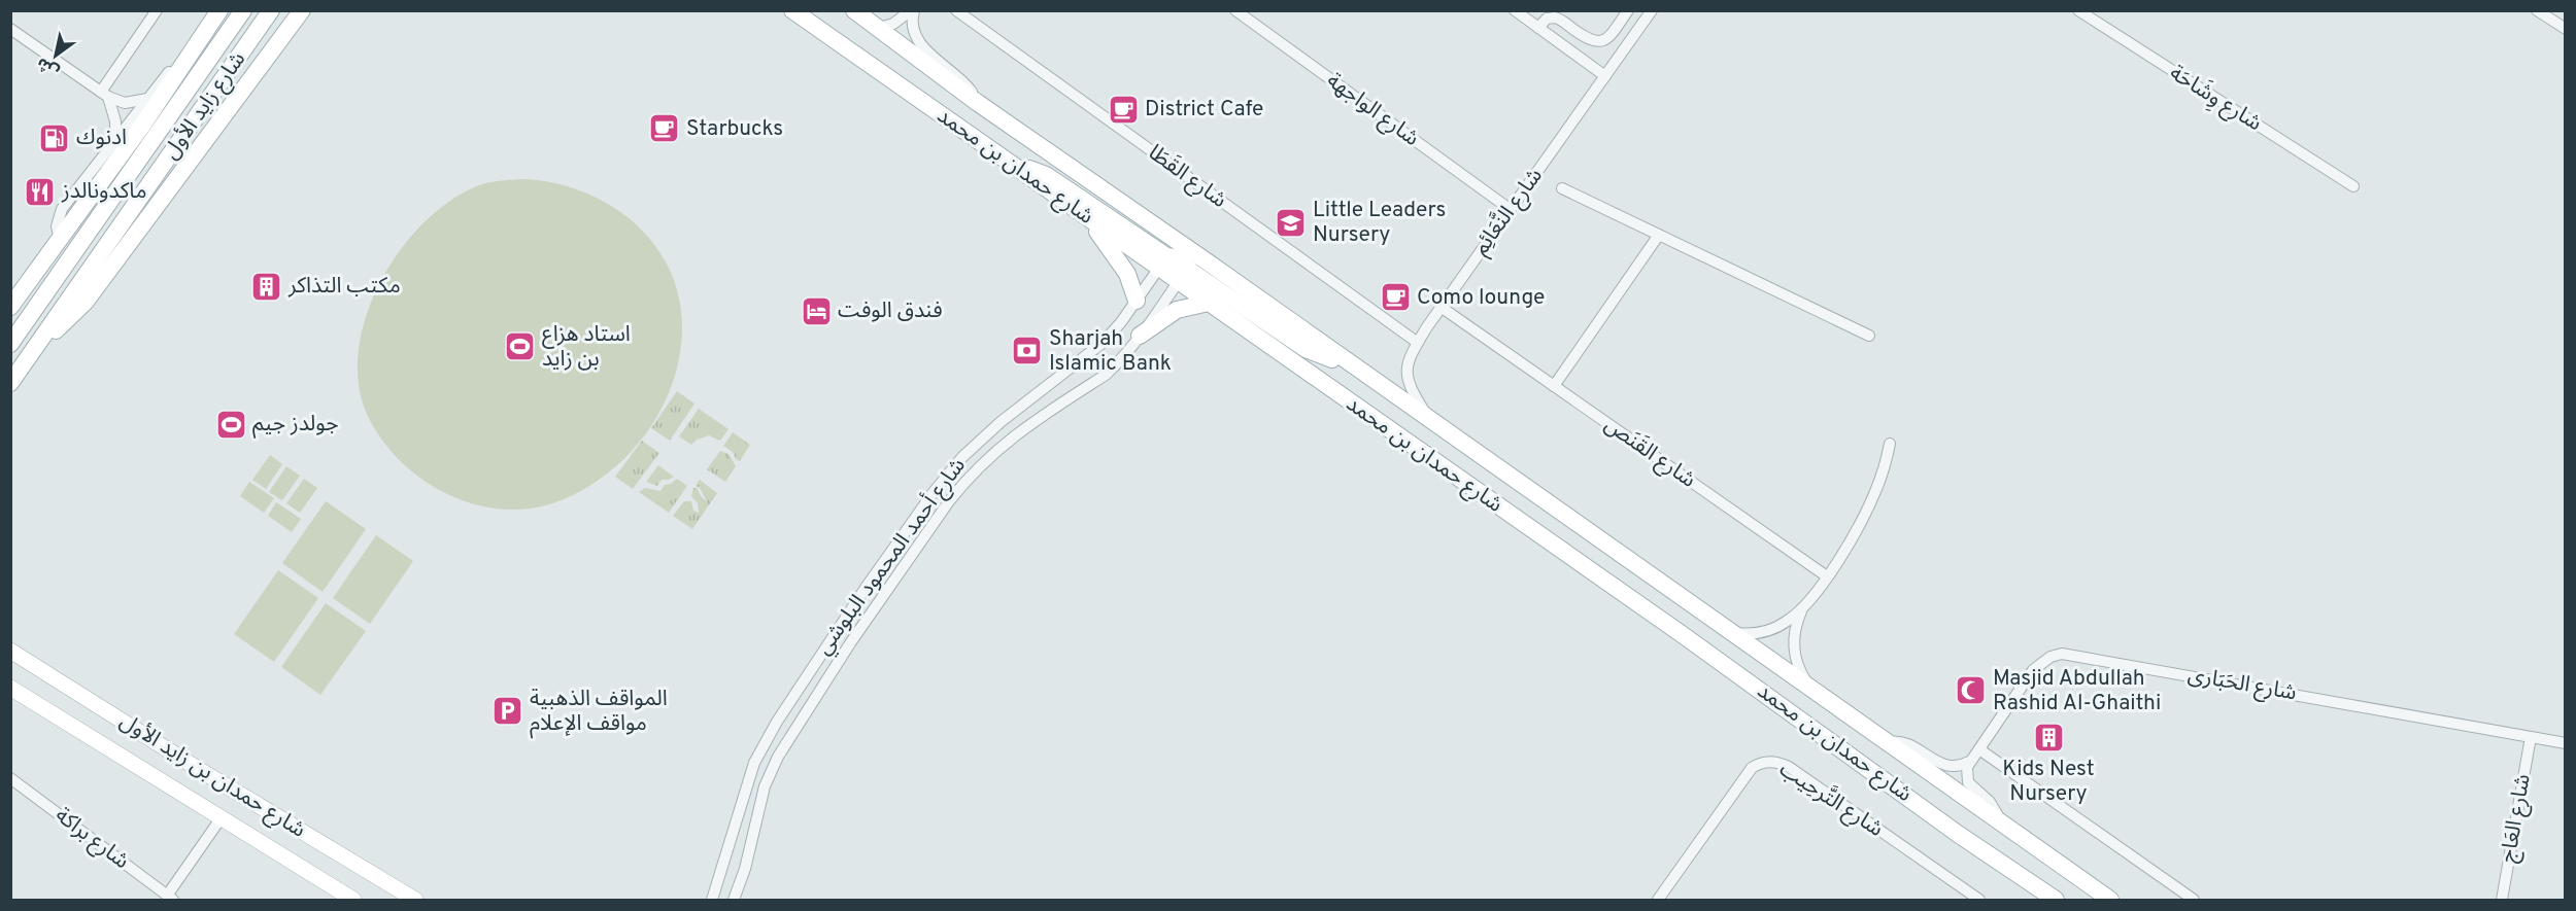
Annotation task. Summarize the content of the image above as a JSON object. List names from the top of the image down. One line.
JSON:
{"streets":{"main road":["شارع زايد الأول","شارع حمدان بن محمد","شارع حمدان بن زايد الأول"],"street":["شارع وِشَاحَة","شارع الواجهة","شارع القَطَا","شارع النَّعَائِم","شارع القَنَص","شارع أحمد المحمود البلوشي","شارع الحَبَارى","شارع التَّرحِيب","شارع العَاج","شارع براكة"]},"crossings":[["شارع الواجهة","شارع النَّعَائِم"],["شارع حمدان بن محمد","شارع النَّعَائِم"],["شارع حمدان بن محمد","شارع أحمد المحمود البلوشي"],["شارع القَطَا","شارع النَّعَائِم"],["شارع النَّعَائِم","شارع القَنَص"],["شارع الحَبَارى","شارع العَاج"]],"places":{"cafe":["District Cafe","Starbucks","Como lounge"],"fuel station":["ادنوك"],"restaurant":["ماكدونالدز"],"school or university":["Little Leaders Nursery"],"building":["مكتب التذاكر","Kids Nest Nursery"],"hotel":["فندق الوفت"],"sports":["استاد هزاع بن زايد","جولدز جيم"],"bank":["Sharjah Islamic Bank"],"mosque":["Masjid Abdullah Rashid Al-Ghaithi"],"parking":["المواقف الذهبية مواقف الإعلام"]},"north":"bottom left"}
